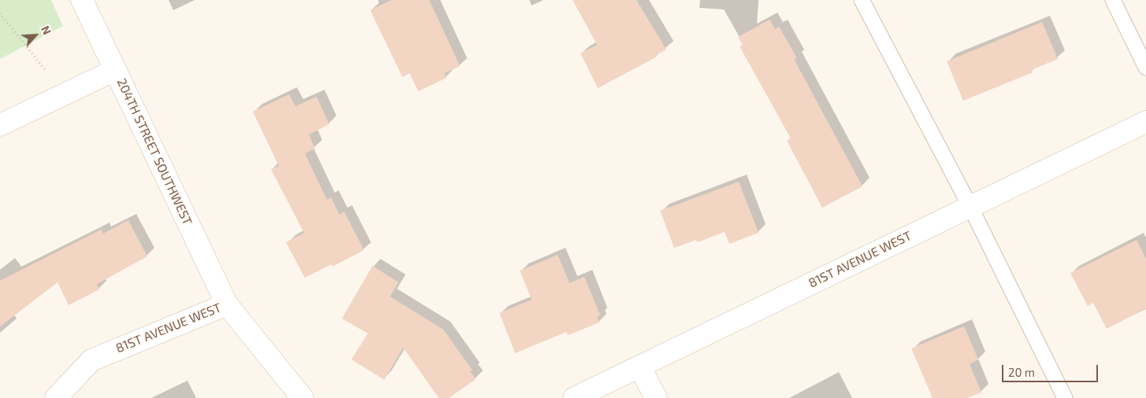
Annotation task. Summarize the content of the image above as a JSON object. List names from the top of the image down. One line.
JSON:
{"streets":{"street":["204TH STREET SOUTHWEST","81ST AVENUE WEST"]},"crossings":[["204TH STREET SOUTHWEST","81ST AVENUE WEST"]],"scale_bar":"20 m","north":"top right"}
